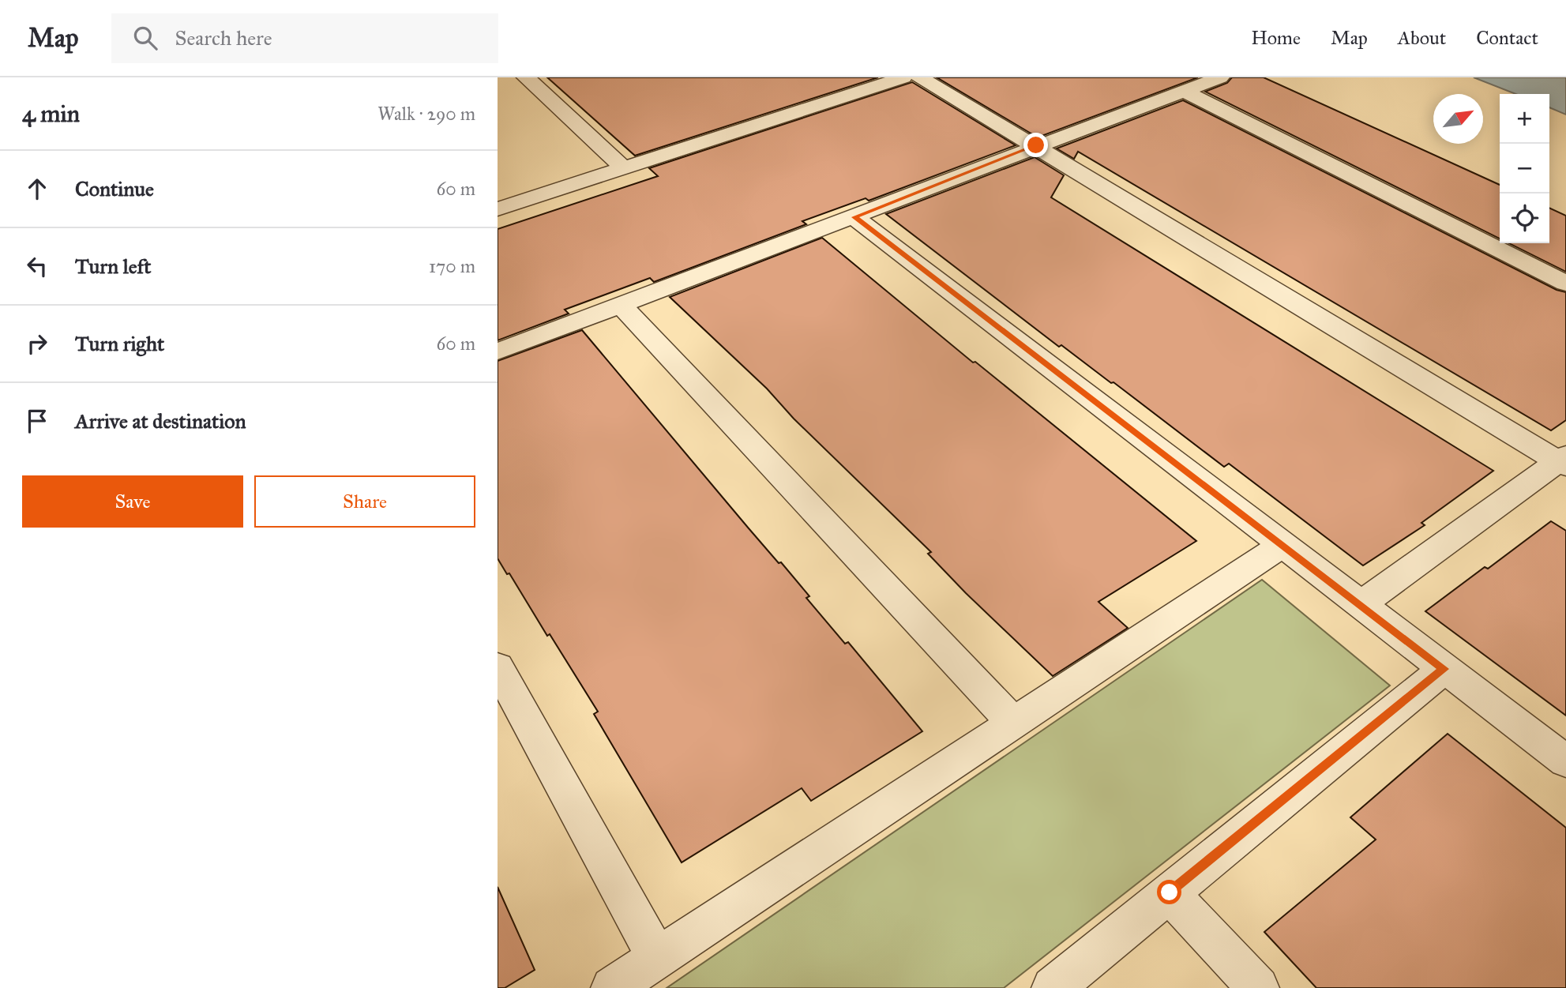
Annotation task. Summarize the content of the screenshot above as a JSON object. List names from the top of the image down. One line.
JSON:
{"north":"top right","page":{"header":"Map","search":"Search here","nav":["Home","Map","About","Contact"],"heading":["4 min","Walk · 290 m"],"map_buttons":["+","−"],"list":[["Continue","60 m"],["Turn left","170 m"],["Turn right","60 m"],"Arrive at destination"],"buttons":["Save","Share"]}}
